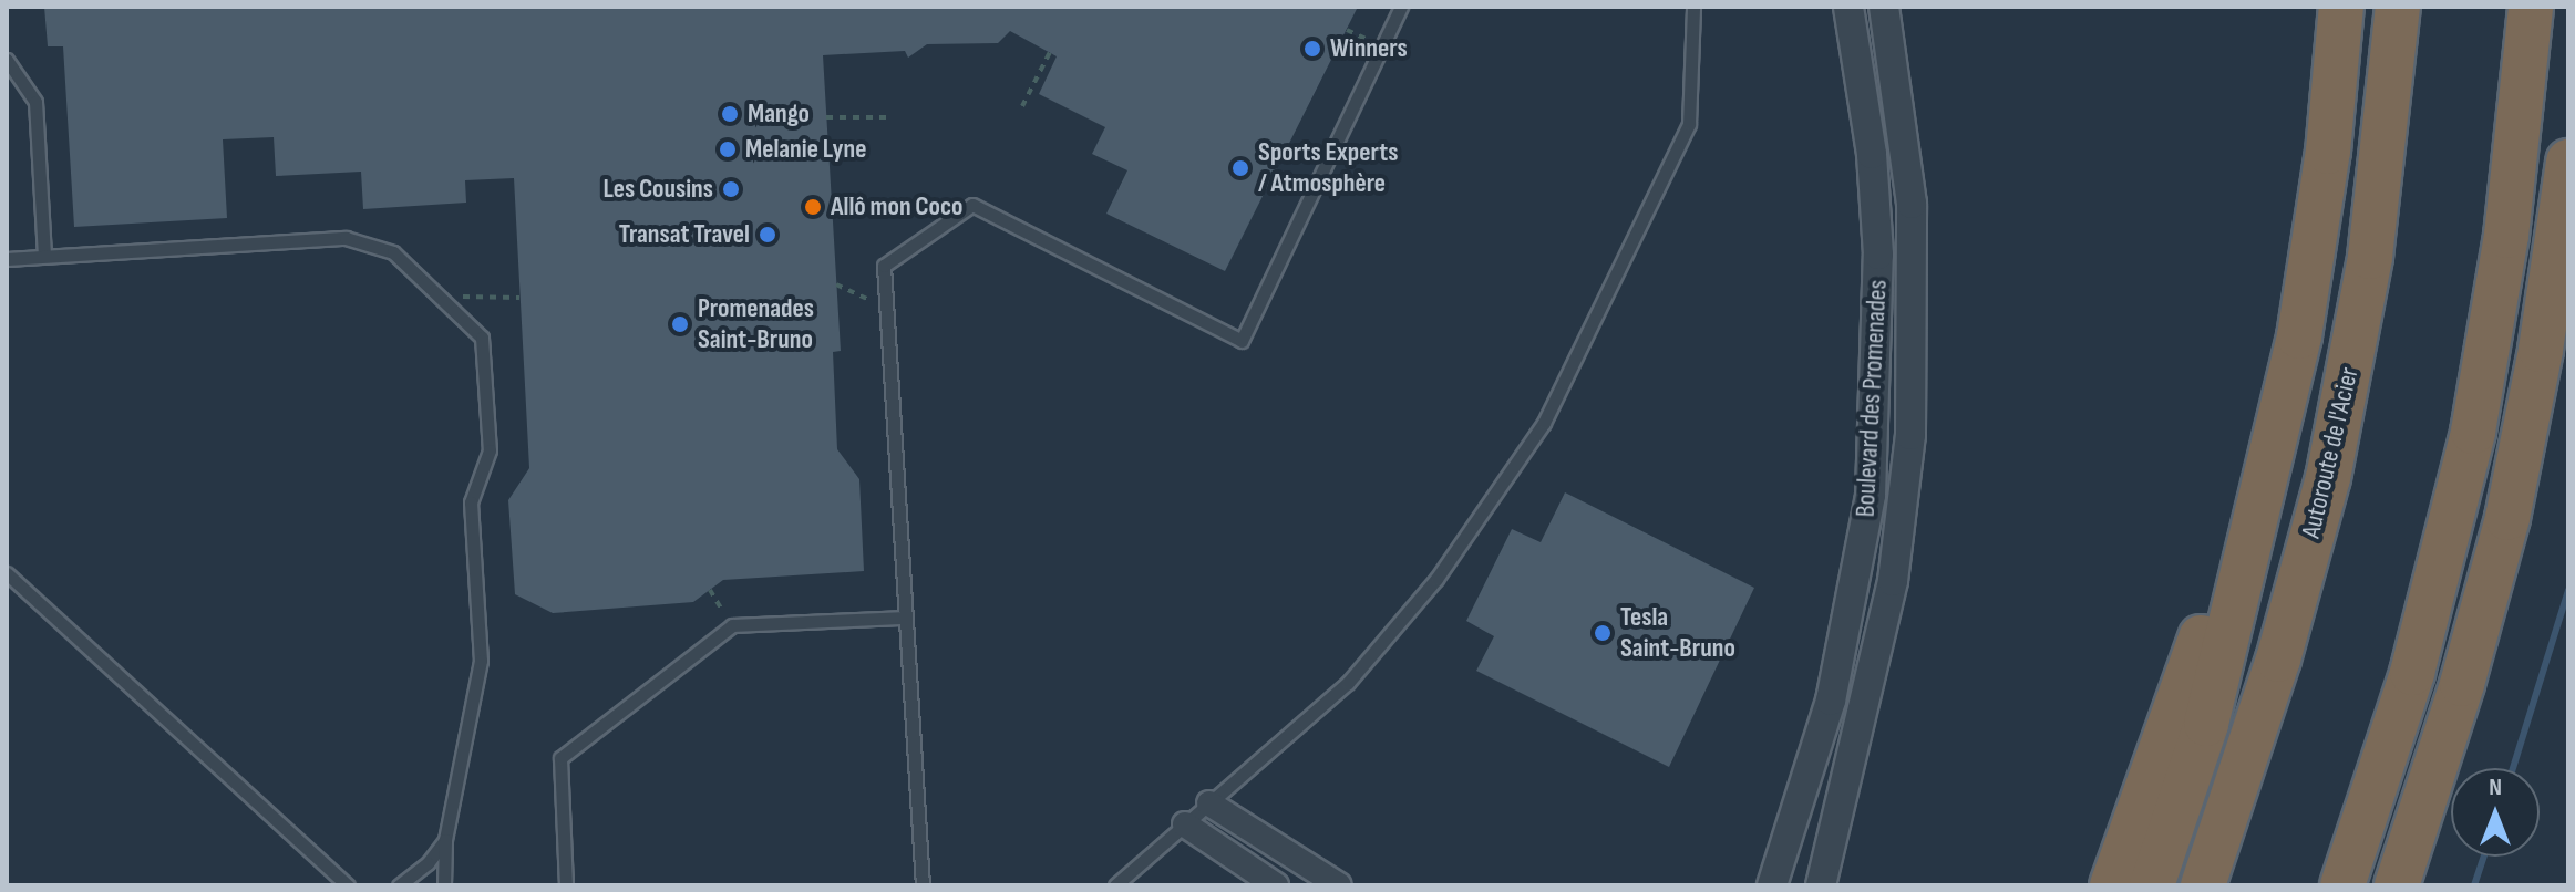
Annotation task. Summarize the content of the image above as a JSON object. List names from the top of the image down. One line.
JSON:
{"streets":{"highway":["Autoroute de l'Acier"],"street":["Boulevard des Promenades"]},"places":["Winners","Mango","Melanie Lyne","Sports Experts / Atmosphère","Les Cousins","Allô mon Coco","Transat Travel","Promenades Saint-Bruno","Tesla Saint-Bruno"],"north":"top"}
